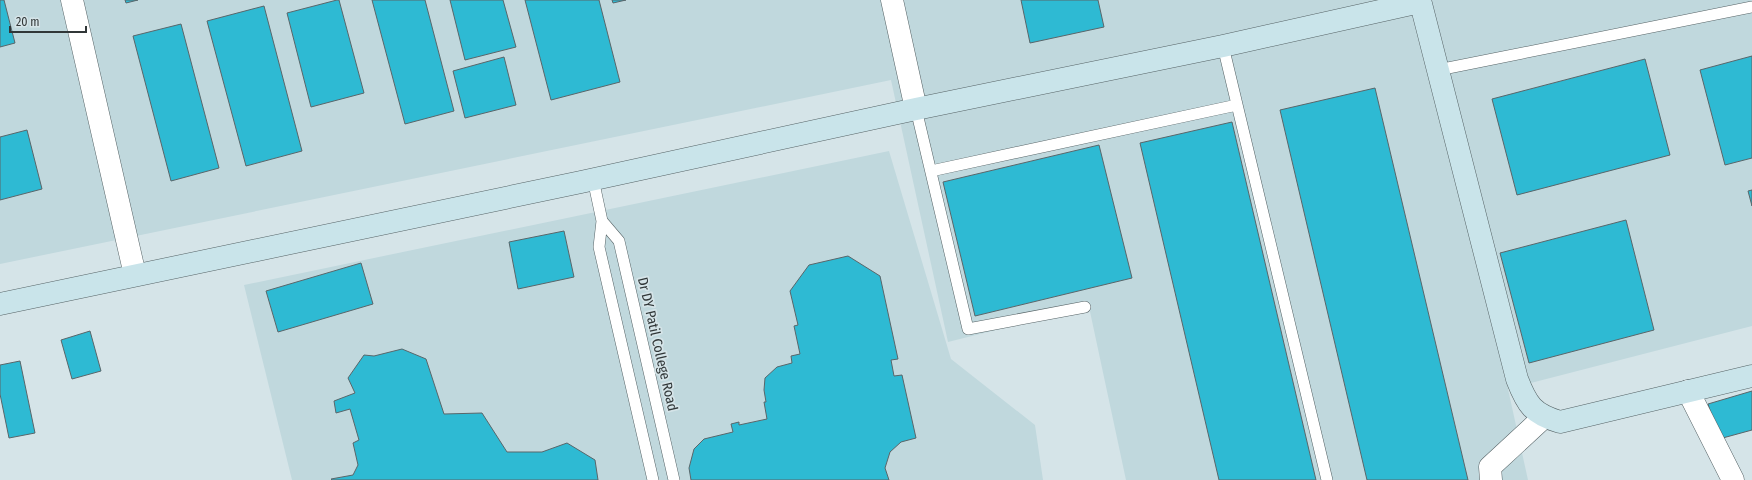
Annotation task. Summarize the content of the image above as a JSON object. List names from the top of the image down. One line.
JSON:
{"streets":{"lane":["Dr DY Patil College Road"]},"scale_bar":"20 m"}
